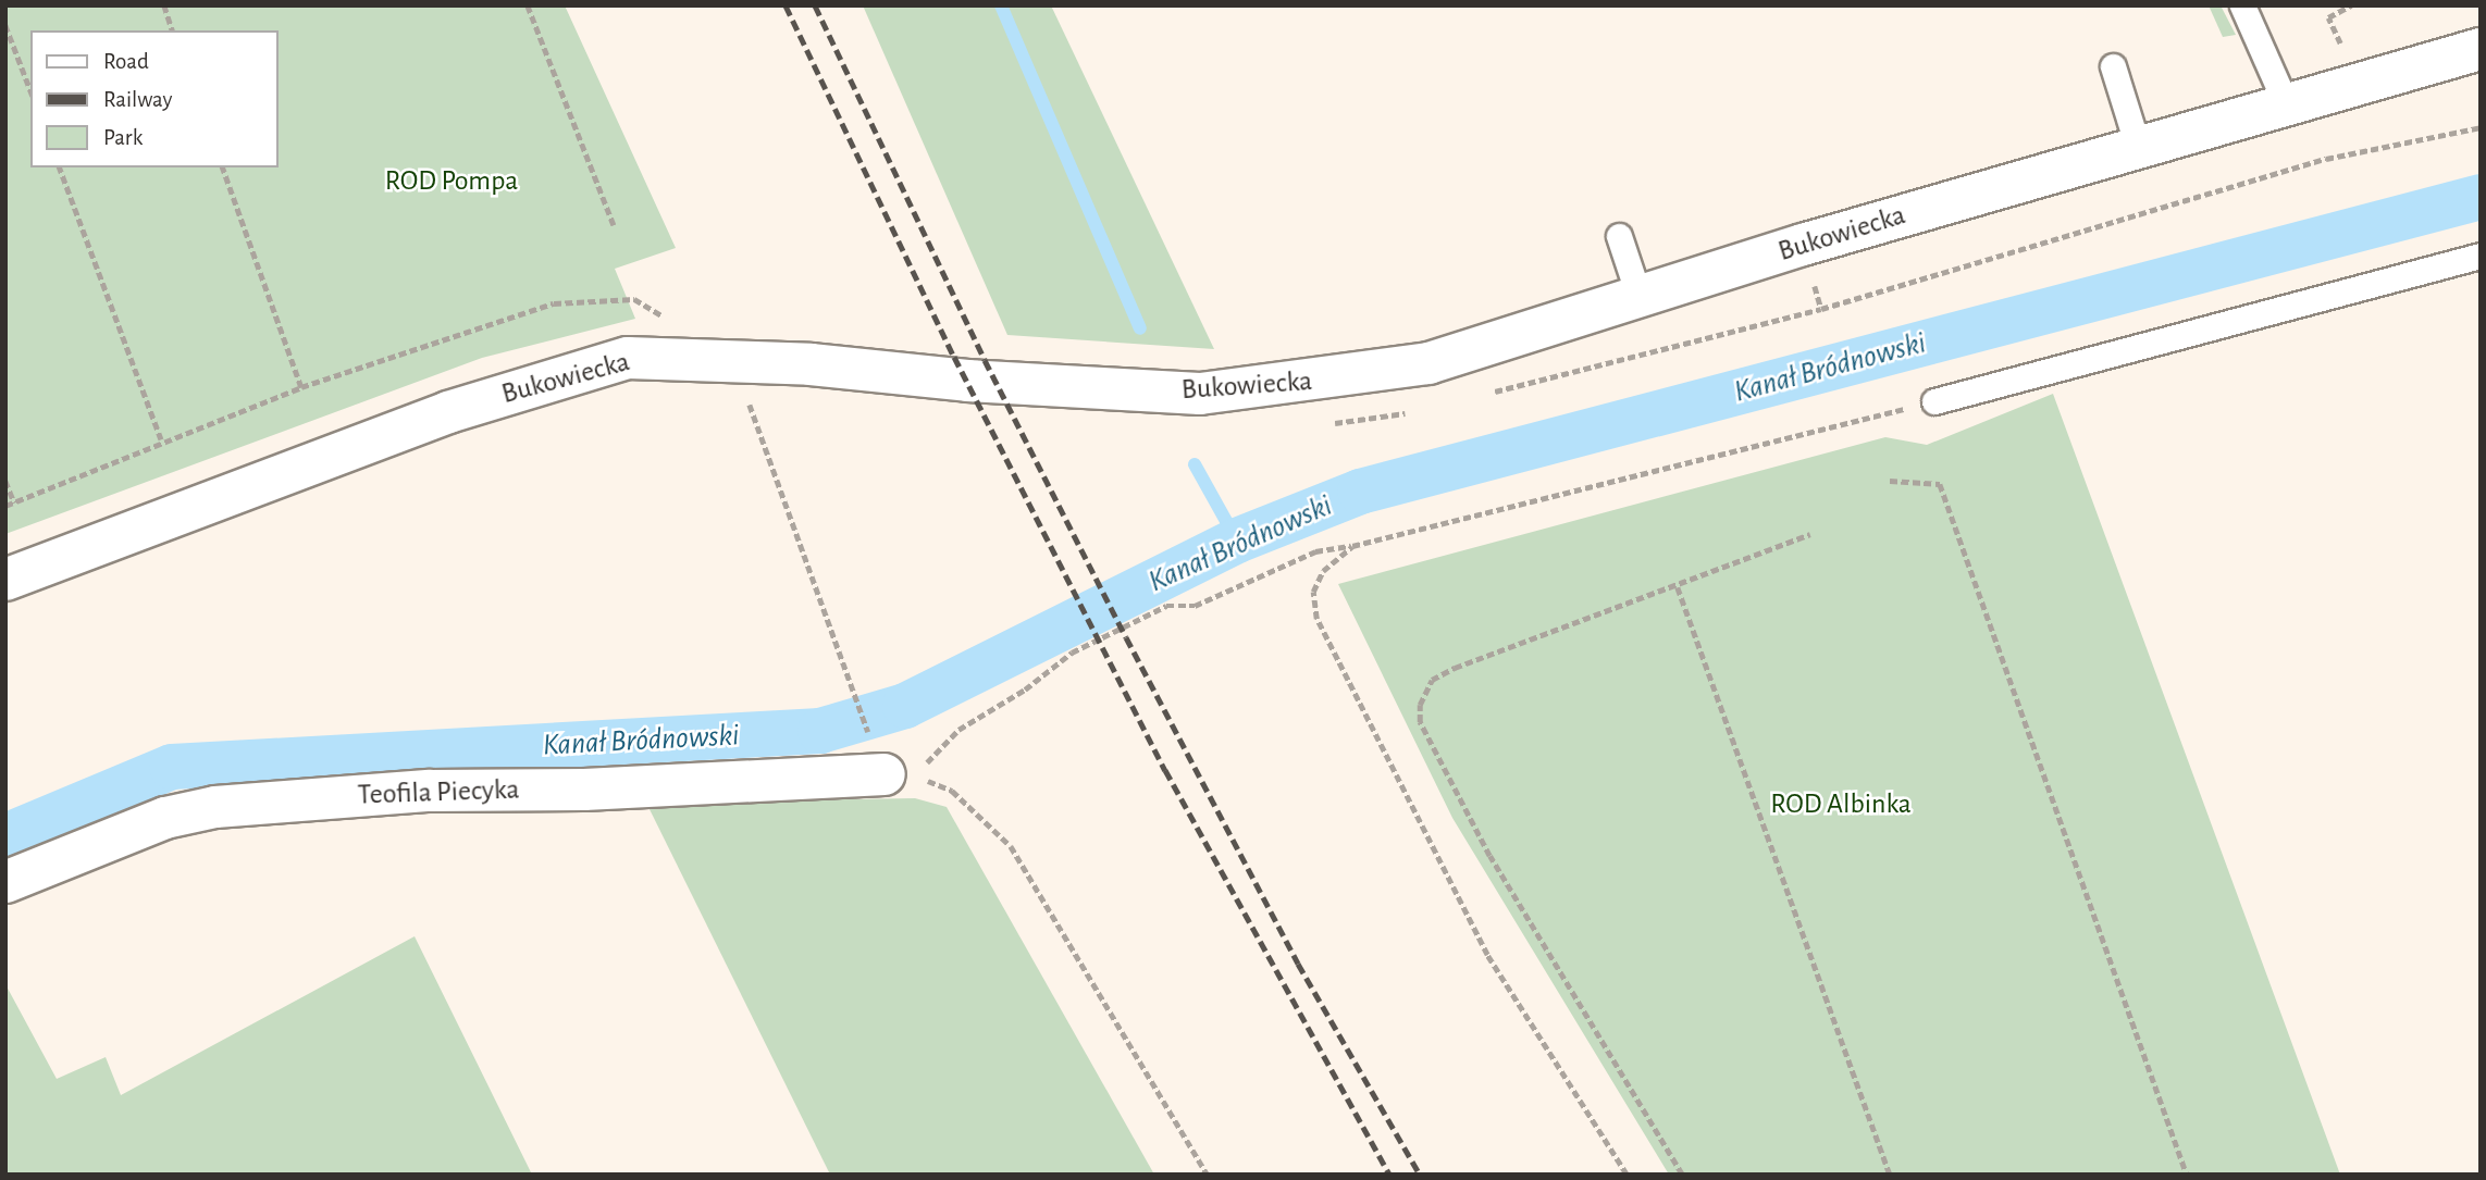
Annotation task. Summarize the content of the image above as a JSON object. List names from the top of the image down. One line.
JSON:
{"streets":{"street":["Bukowiecka","Teofila Piecyka"]},"water":["Kanał Bródnowski"],"parks":["ROD Pompa","ROD Albinka"],"legend":["Road","Railway","Park"]}
